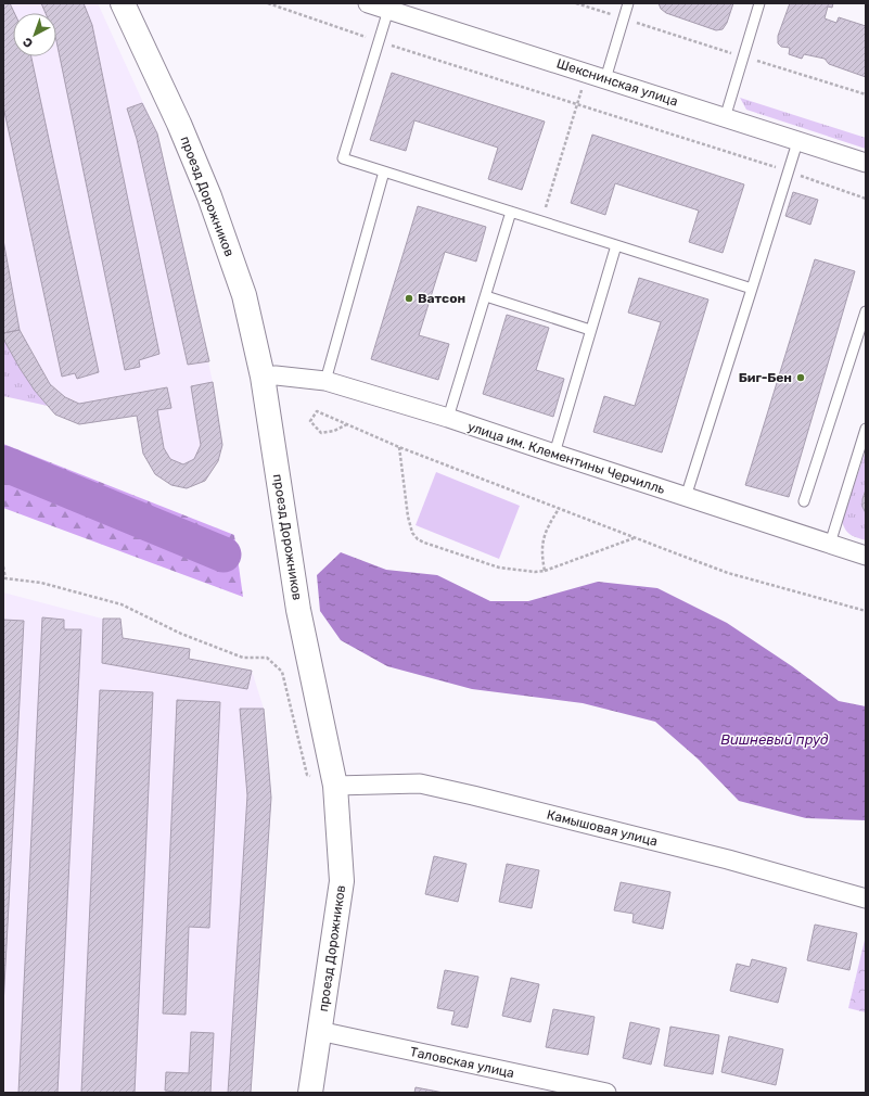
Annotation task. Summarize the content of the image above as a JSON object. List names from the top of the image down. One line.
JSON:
{"streets":{"main road":["проезд Дорожников"],"street":["Шекснинская улица","улица им. Клементины Черчилль","Камышовая улица","Таловская улица"]},"crossings":[["проезд Дорожников","улица им. Клементины Черчилль"],["проезд Дорожников","Камышовая улица"],["проезд Дорожников","Таловская улица"]],"water":["Вишневый пруд"],"places":["Ватсон","Биг-Бен"],"north":"bottom left"}
